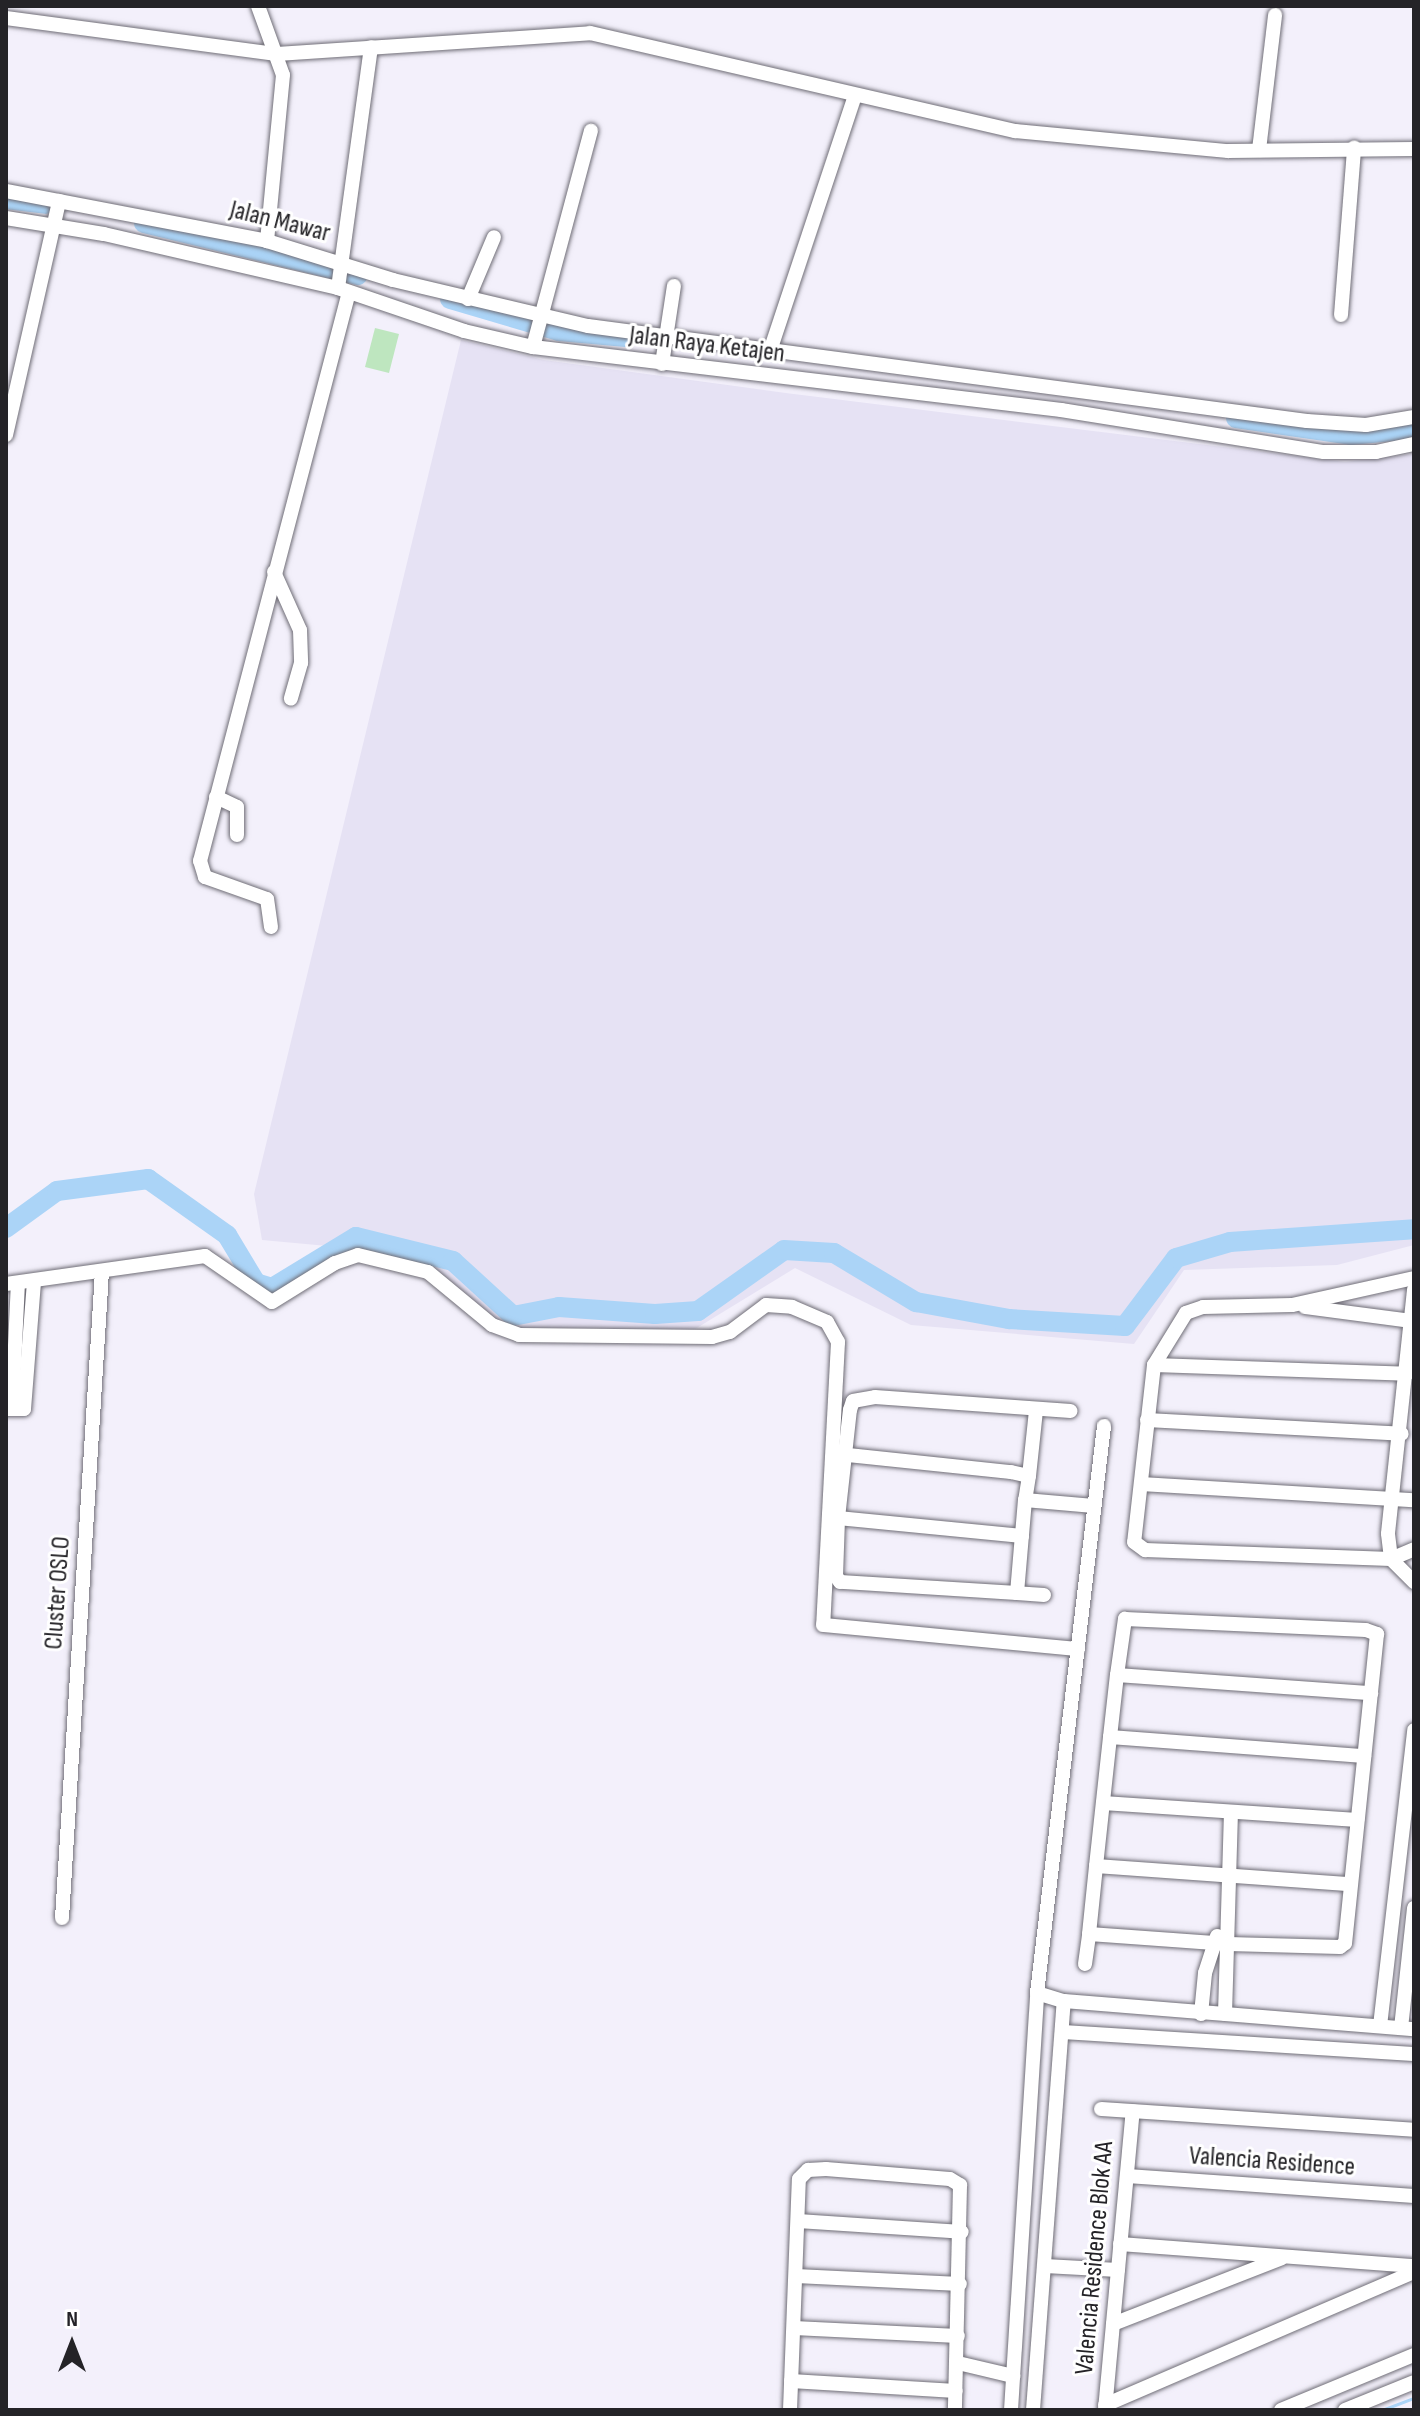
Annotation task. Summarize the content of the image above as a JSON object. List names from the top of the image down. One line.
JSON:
{"streets":{"street":["Jalan Mawar","Jalan Raya Ketajen","Cluster OSLO","Valencia Residence","Valencia Residence Blok AA"]},"crossings":[["Jalan Mawar","Jalan Raya Ketajen"],["Valencia Residence","Valencia Residence Blok AA"]],"north":"top"}
